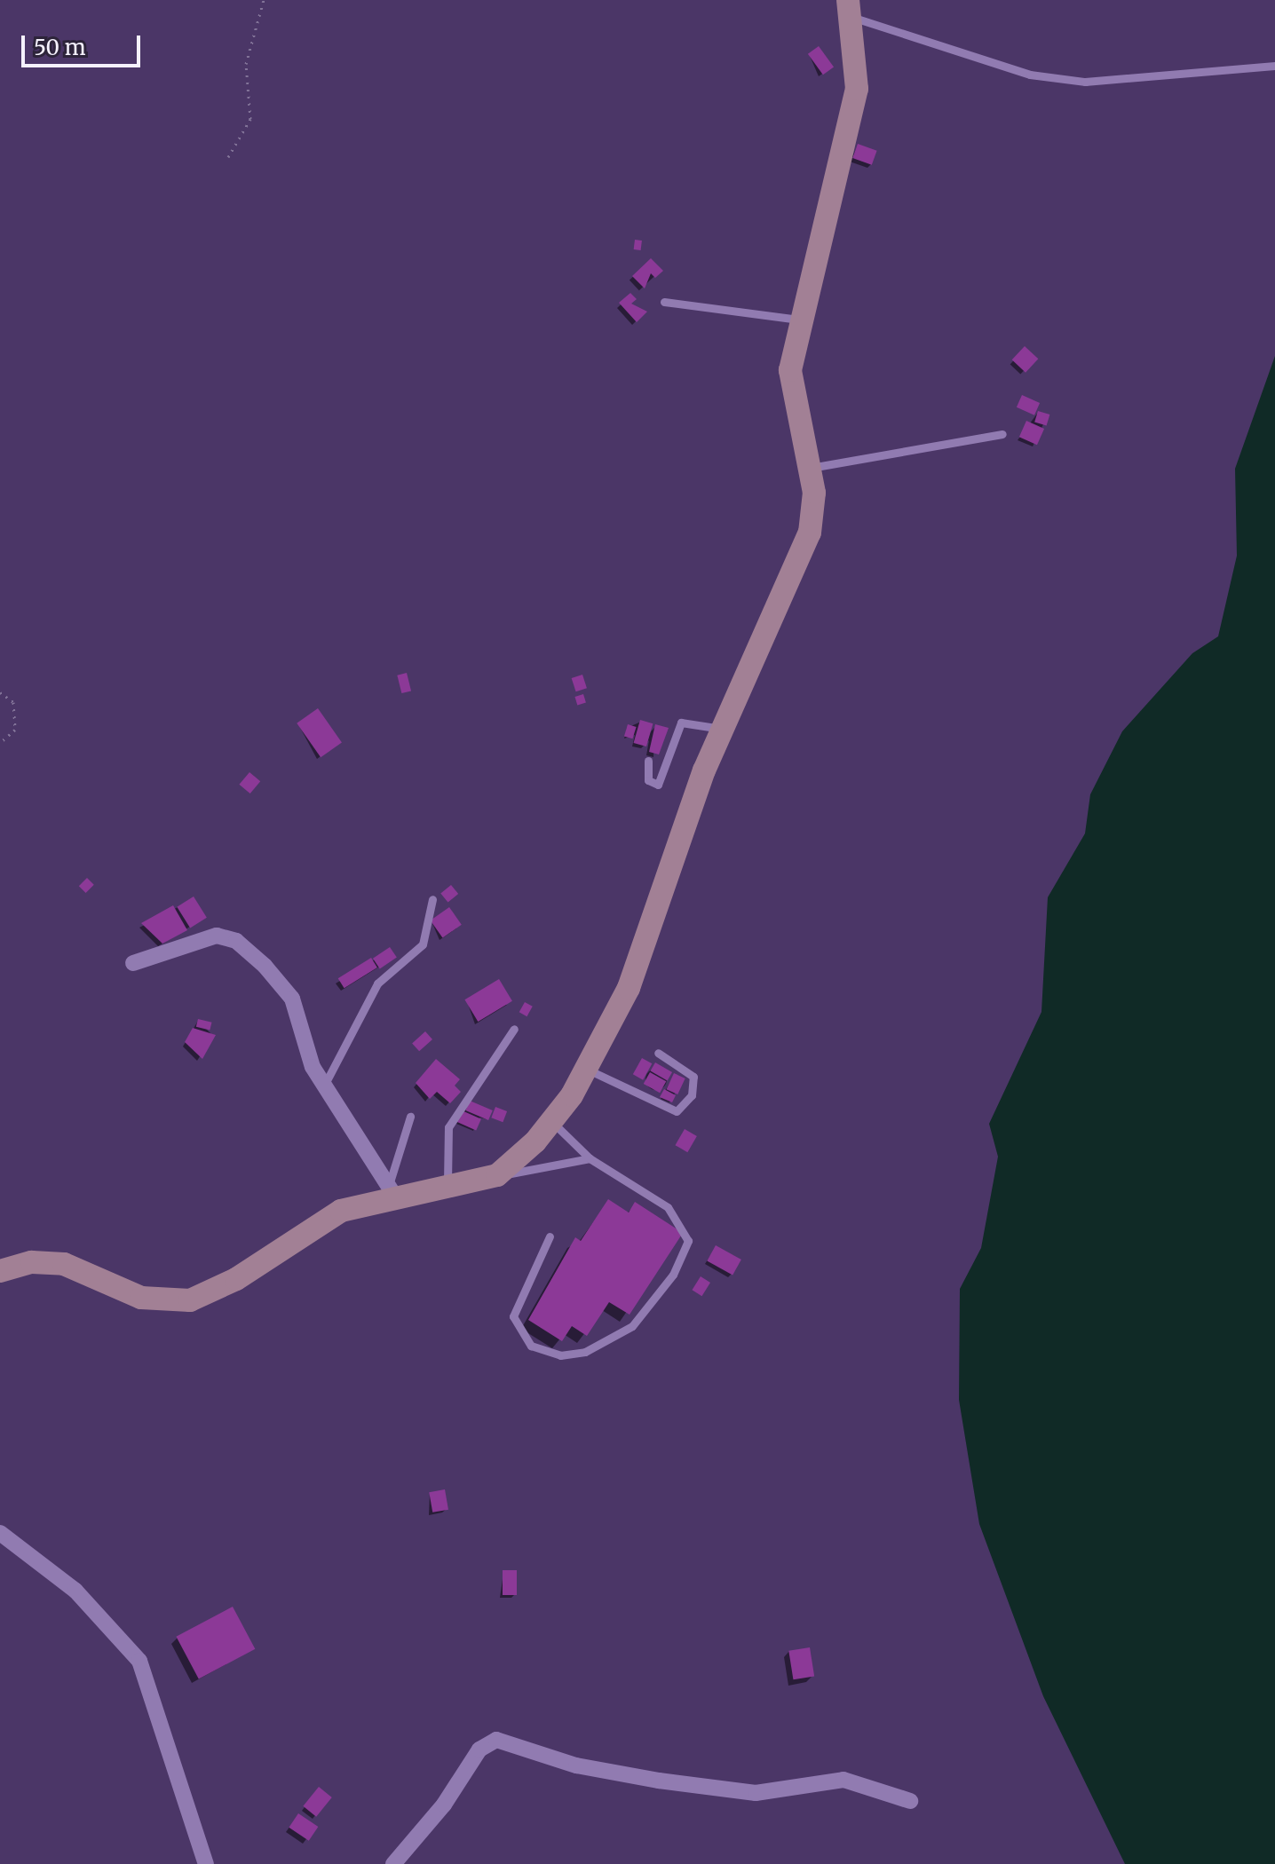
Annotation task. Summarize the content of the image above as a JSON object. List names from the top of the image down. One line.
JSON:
{"scale_bar":"50 m"}
